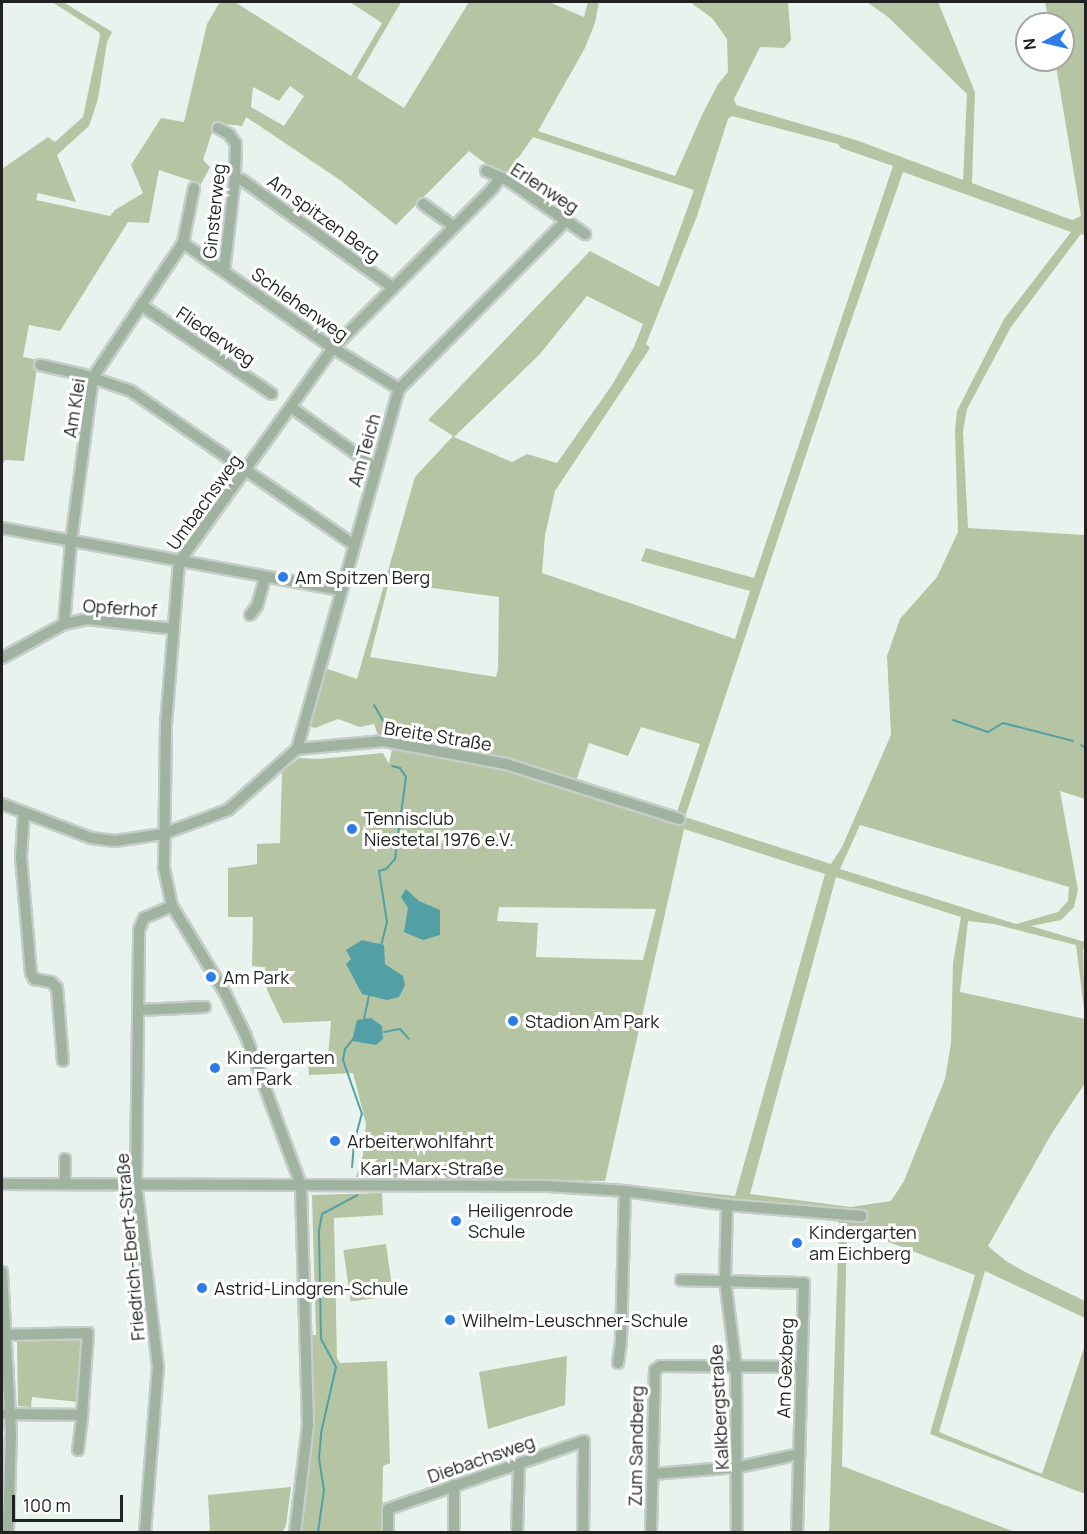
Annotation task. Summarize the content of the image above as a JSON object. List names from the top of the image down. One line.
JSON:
{"streets":{"street":["Erlenweg","Ginsterweg","Am spitzen Berg","Schlehenweg","Fliederweg","Am Klei","Am Teich","Umbachsweg","Opferhof","Breite Straße","Karl-Marx-Straße","Friedrich-Ebert-Straße","Am Gexberg","Kalkbergstraße","Zum Sandberg","Diebachsweg"]},"crossings":[["Erlenweg","Am Teich"],["Erlenweg","Umbachsweg"],["Ginsterweg","Am spitzen Berg"],["Ginsterweg","Schlehenweg"],["Am spitzen Berg","Umbachsweg"],["Schlehenweg","Am Klei"],["Schlehenweg","Am Teich"],["Schlehenweg","Umbachsweg"],["Fliederweg","Am Klei"],["Am Klei","Opferhof"],["Am Teich","Breite Straße"],["Umbachsweg","Opferhof"],["Umbachsweg","Karl-Marx-Straße"],["Umbachsweg","Friedrich-Ebert-Straße"],["Karl-Marx-Straße","Friedrich-Ebert-Straße"],["Karl-Marx-Straße","Kalkbergstraße"],["Am Gexberg","Kalkbergstraße"],["Kalkbergstraße","Zum Sandberg"]],"places":["Am Spitzen Berg","Tennisclub Niestetal 1976 e.V.","Am Park","Stadion Am Park","Kindergarten am Park","Arbeiterwohlfahrt","Heiligenrode Schule","Kindergarten am Eichberg","Astrid-Lindgren-Schule","Wilhelm-Leuschner-Schule"],"scale_bar":"100 m","north":"left"}
